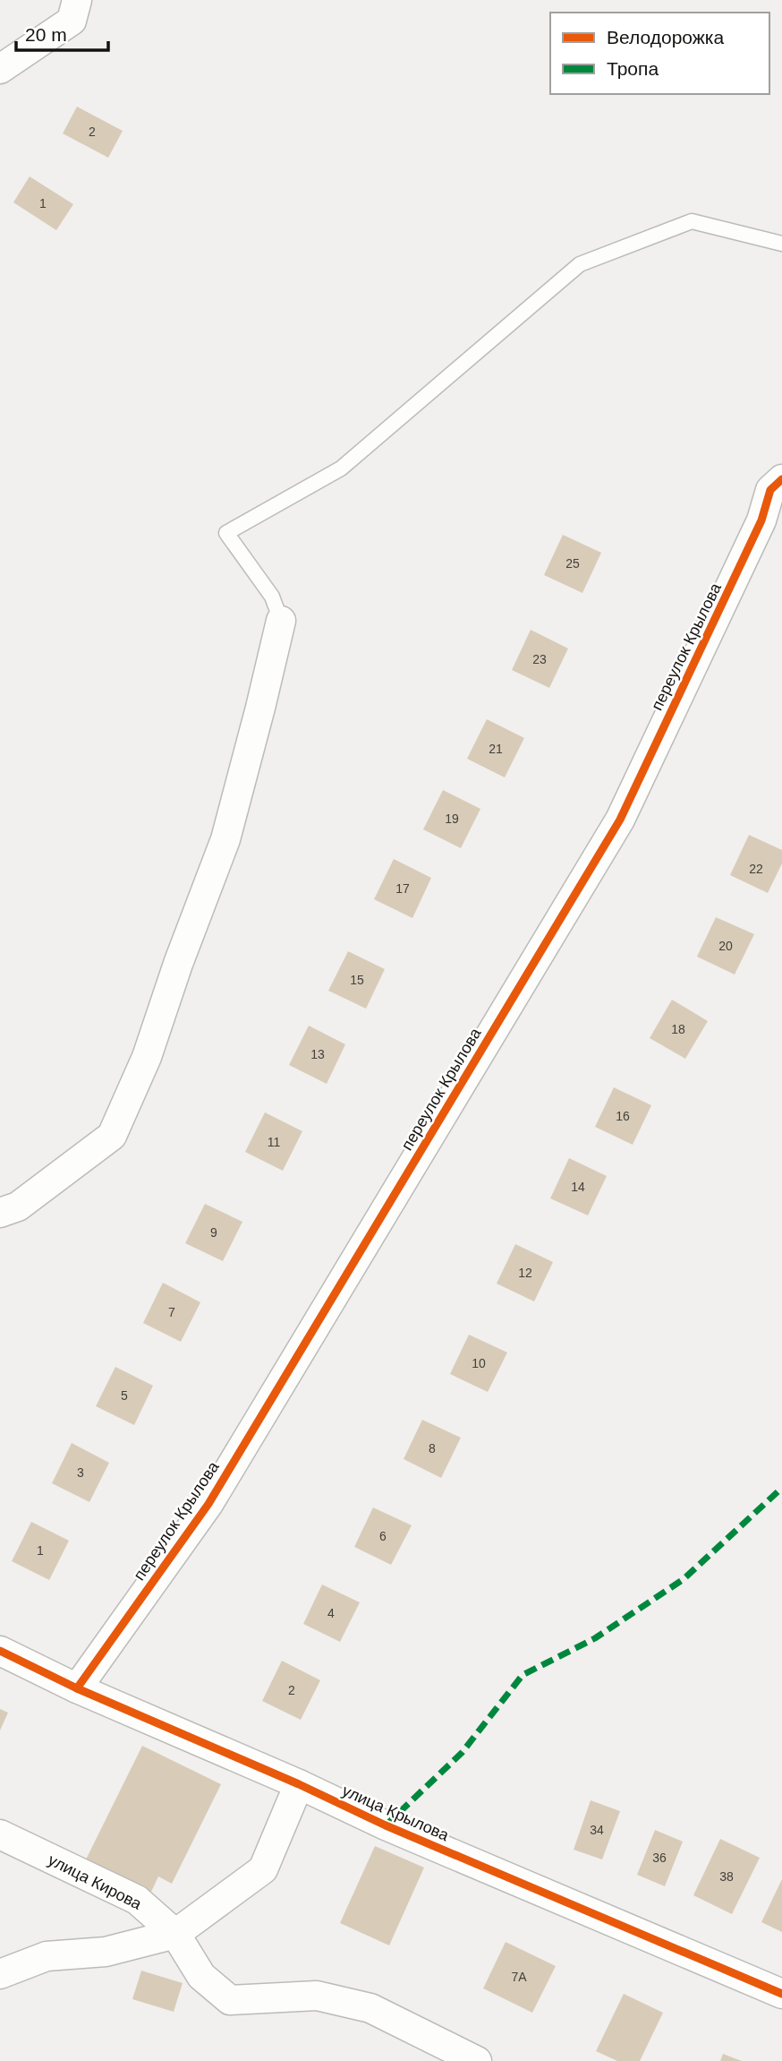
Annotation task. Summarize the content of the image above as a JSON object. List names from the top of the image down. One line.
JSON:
{"streets":{"street":["переулок Крылова","улица Крылова","улица Кирова"]},"crossings":[["переулок Крылова","улица Крылова"]],"house_numbers":["2","1","25","23","21","19","22","17","20","15","18","13","16","11","14","9","12","7","10","5","8","3","6","1","4","2","34","36","38","7А"],"legend":["Велодорожка","Тропа"],"scale_bar":"20 m"}
